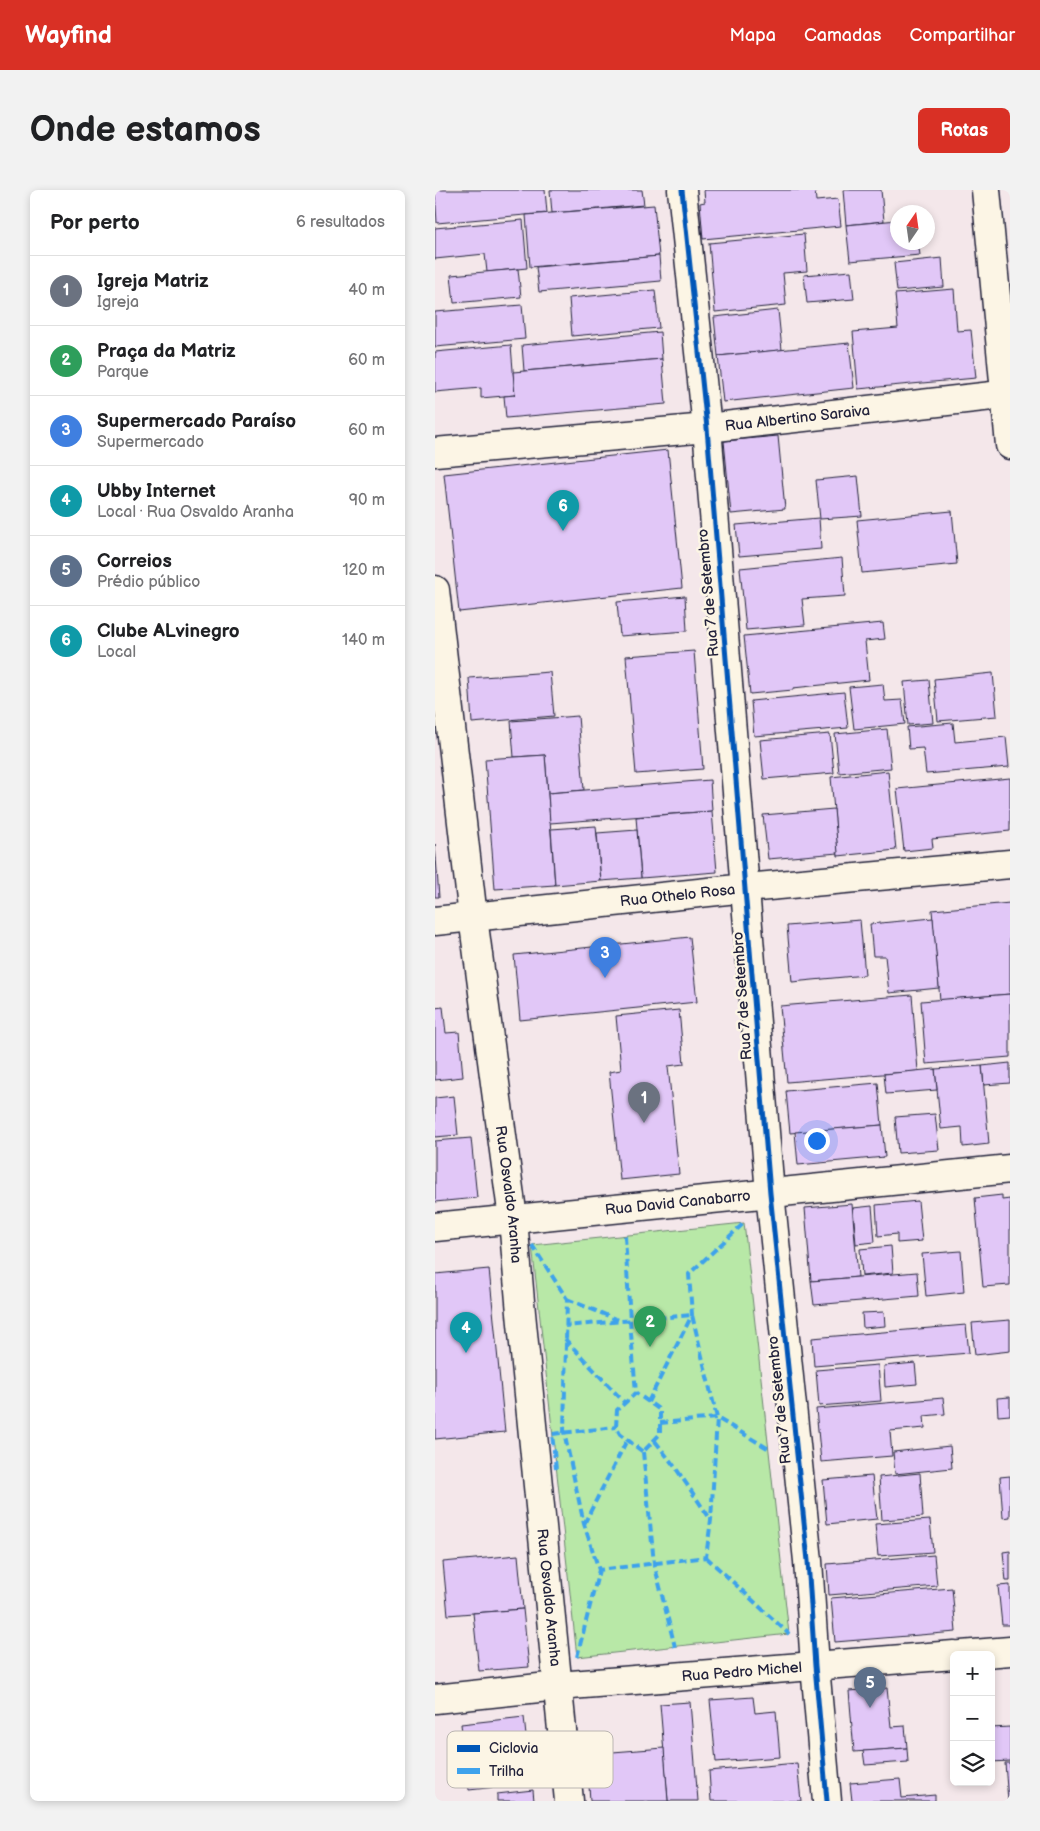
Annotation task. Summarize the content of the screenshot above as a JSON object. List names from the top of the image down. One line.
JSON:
{"streets":{"street":["Rua Albertino Saraiva","Rua 7 de Setembro","Rua Othelo Rosa","Rua Osvaldo Aranha","Rua David Canabarro","Rua Pedro Michel"]},"crossings":[["Rua Albertino Saraiva","Rua 7 de Setembro"],["Rua 7 de Setembro","Rua Othelo Rosa"],["Rua 7 de Setembro","Rua David Canabarro"],["Rua 7 de Setembro","Rua Pedro Michel"],["Rua Othelo Rosa","Rua Osvaldo Aranha"],["Rua Osvaldo Aranha","Rua David Canabarro"],["Rua Osvaldo Aranha","Rua Pedro Michel"]],"legend":["Ciclovia","Trilha"],"north":"top","page":{"header":"Wayfind","nav":["Mapa","Camadas","Compartilhar"],"buttons":"Rotas","title":"Onde estamos","heading":["Por perto","6 resultados"],"list":[{"mark":"1","name":"Igreja Matriz","note":"Igreja","value":"40 m"},{"mark":"2","name":"Praça da Matriz","note":"Parque","value":"60 m"},{"mark":"3","name":"Supermercado Paraíso","note":"Supermercado","value":"60 m"},{"mark":"4","name":"Ubby Internet","note":"Local · Rua Osvaldo Aranha","value":"90 m"},{"mark":"5","name":"Correios","note":"Prédio público","value":"120 m"},{"mark":"6","name":"Clube ALvinegro","note":"Local","value":"140 m"}],"pins":["6","3","1","2","4","5"],"map_buttons":["+","−"]}}
